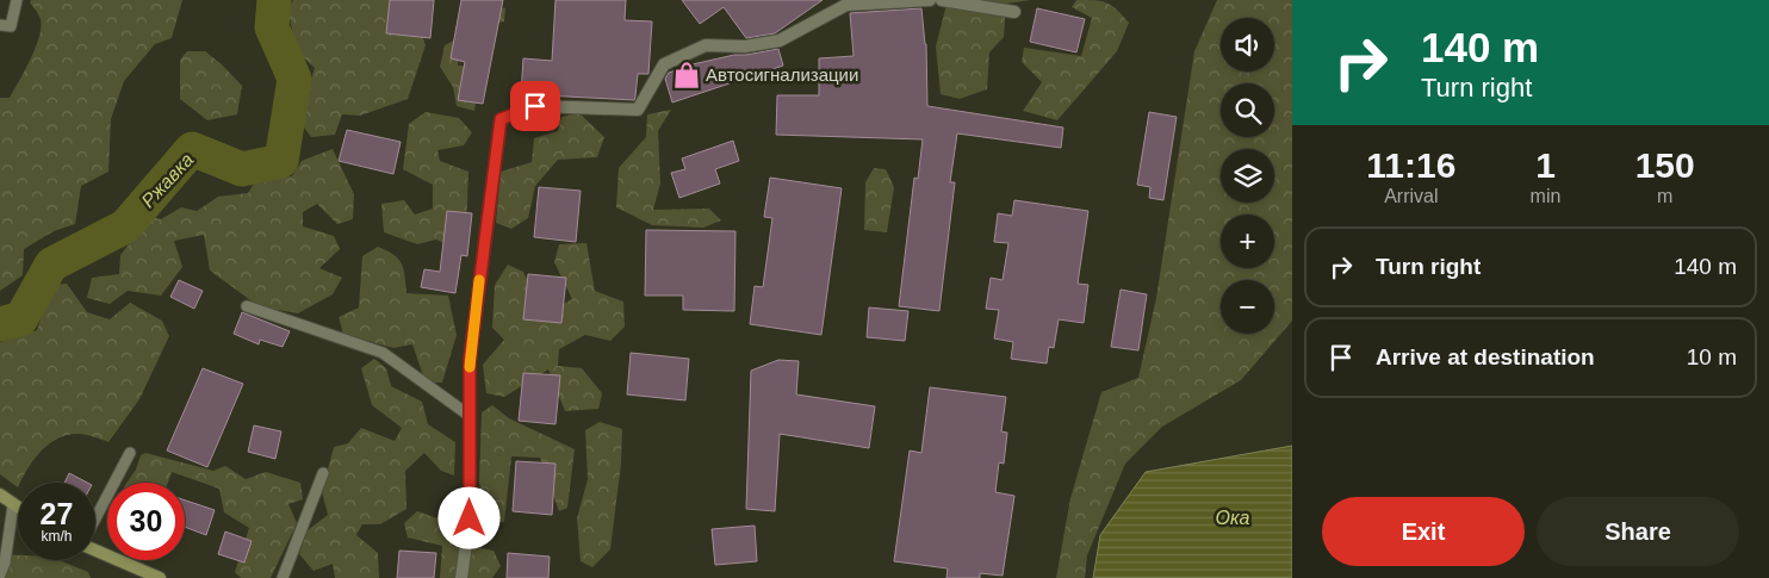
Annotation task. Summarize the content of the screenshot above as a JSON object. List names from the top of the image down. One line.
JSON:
{"water":["Ржавка","Ока"],"places":{"shop":["Автосигнализации"]},"page":{"turn":["140 m","Turn right"],"map_buttons":["+","−"],"eta":["11:16","Arrival","1","min","150","m"],"list":[{"name":"Turn right","value":"140 m"},{"name":"Arrive at destination","value":"10 m"}],"speed":"27 km/h","limit":"30","buttons":["Exit","Share"]}}
